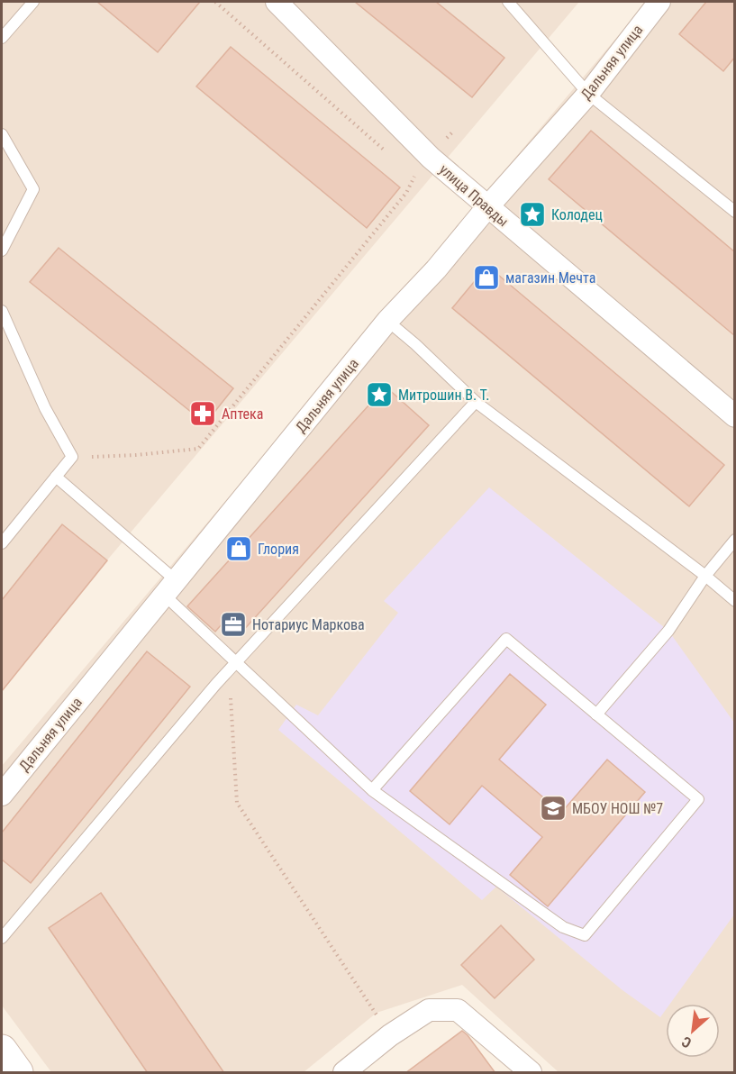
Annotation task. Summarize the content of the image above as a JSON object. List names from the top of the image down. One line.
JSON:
{"streets":{"street":["Дальняя улица","улица Правды"]},"crossings":[["Дальняя улица","улица Правды"]],"places":{"place":["Колодец","Митрошин В. Т."],"shop":["магазин Мечта","Глория"],"pharmacy":["Аптека"],"office":["Нотариус Маркова"],"school or university":["МБОУ НОШ №7"]},"north":"bottom left"}
